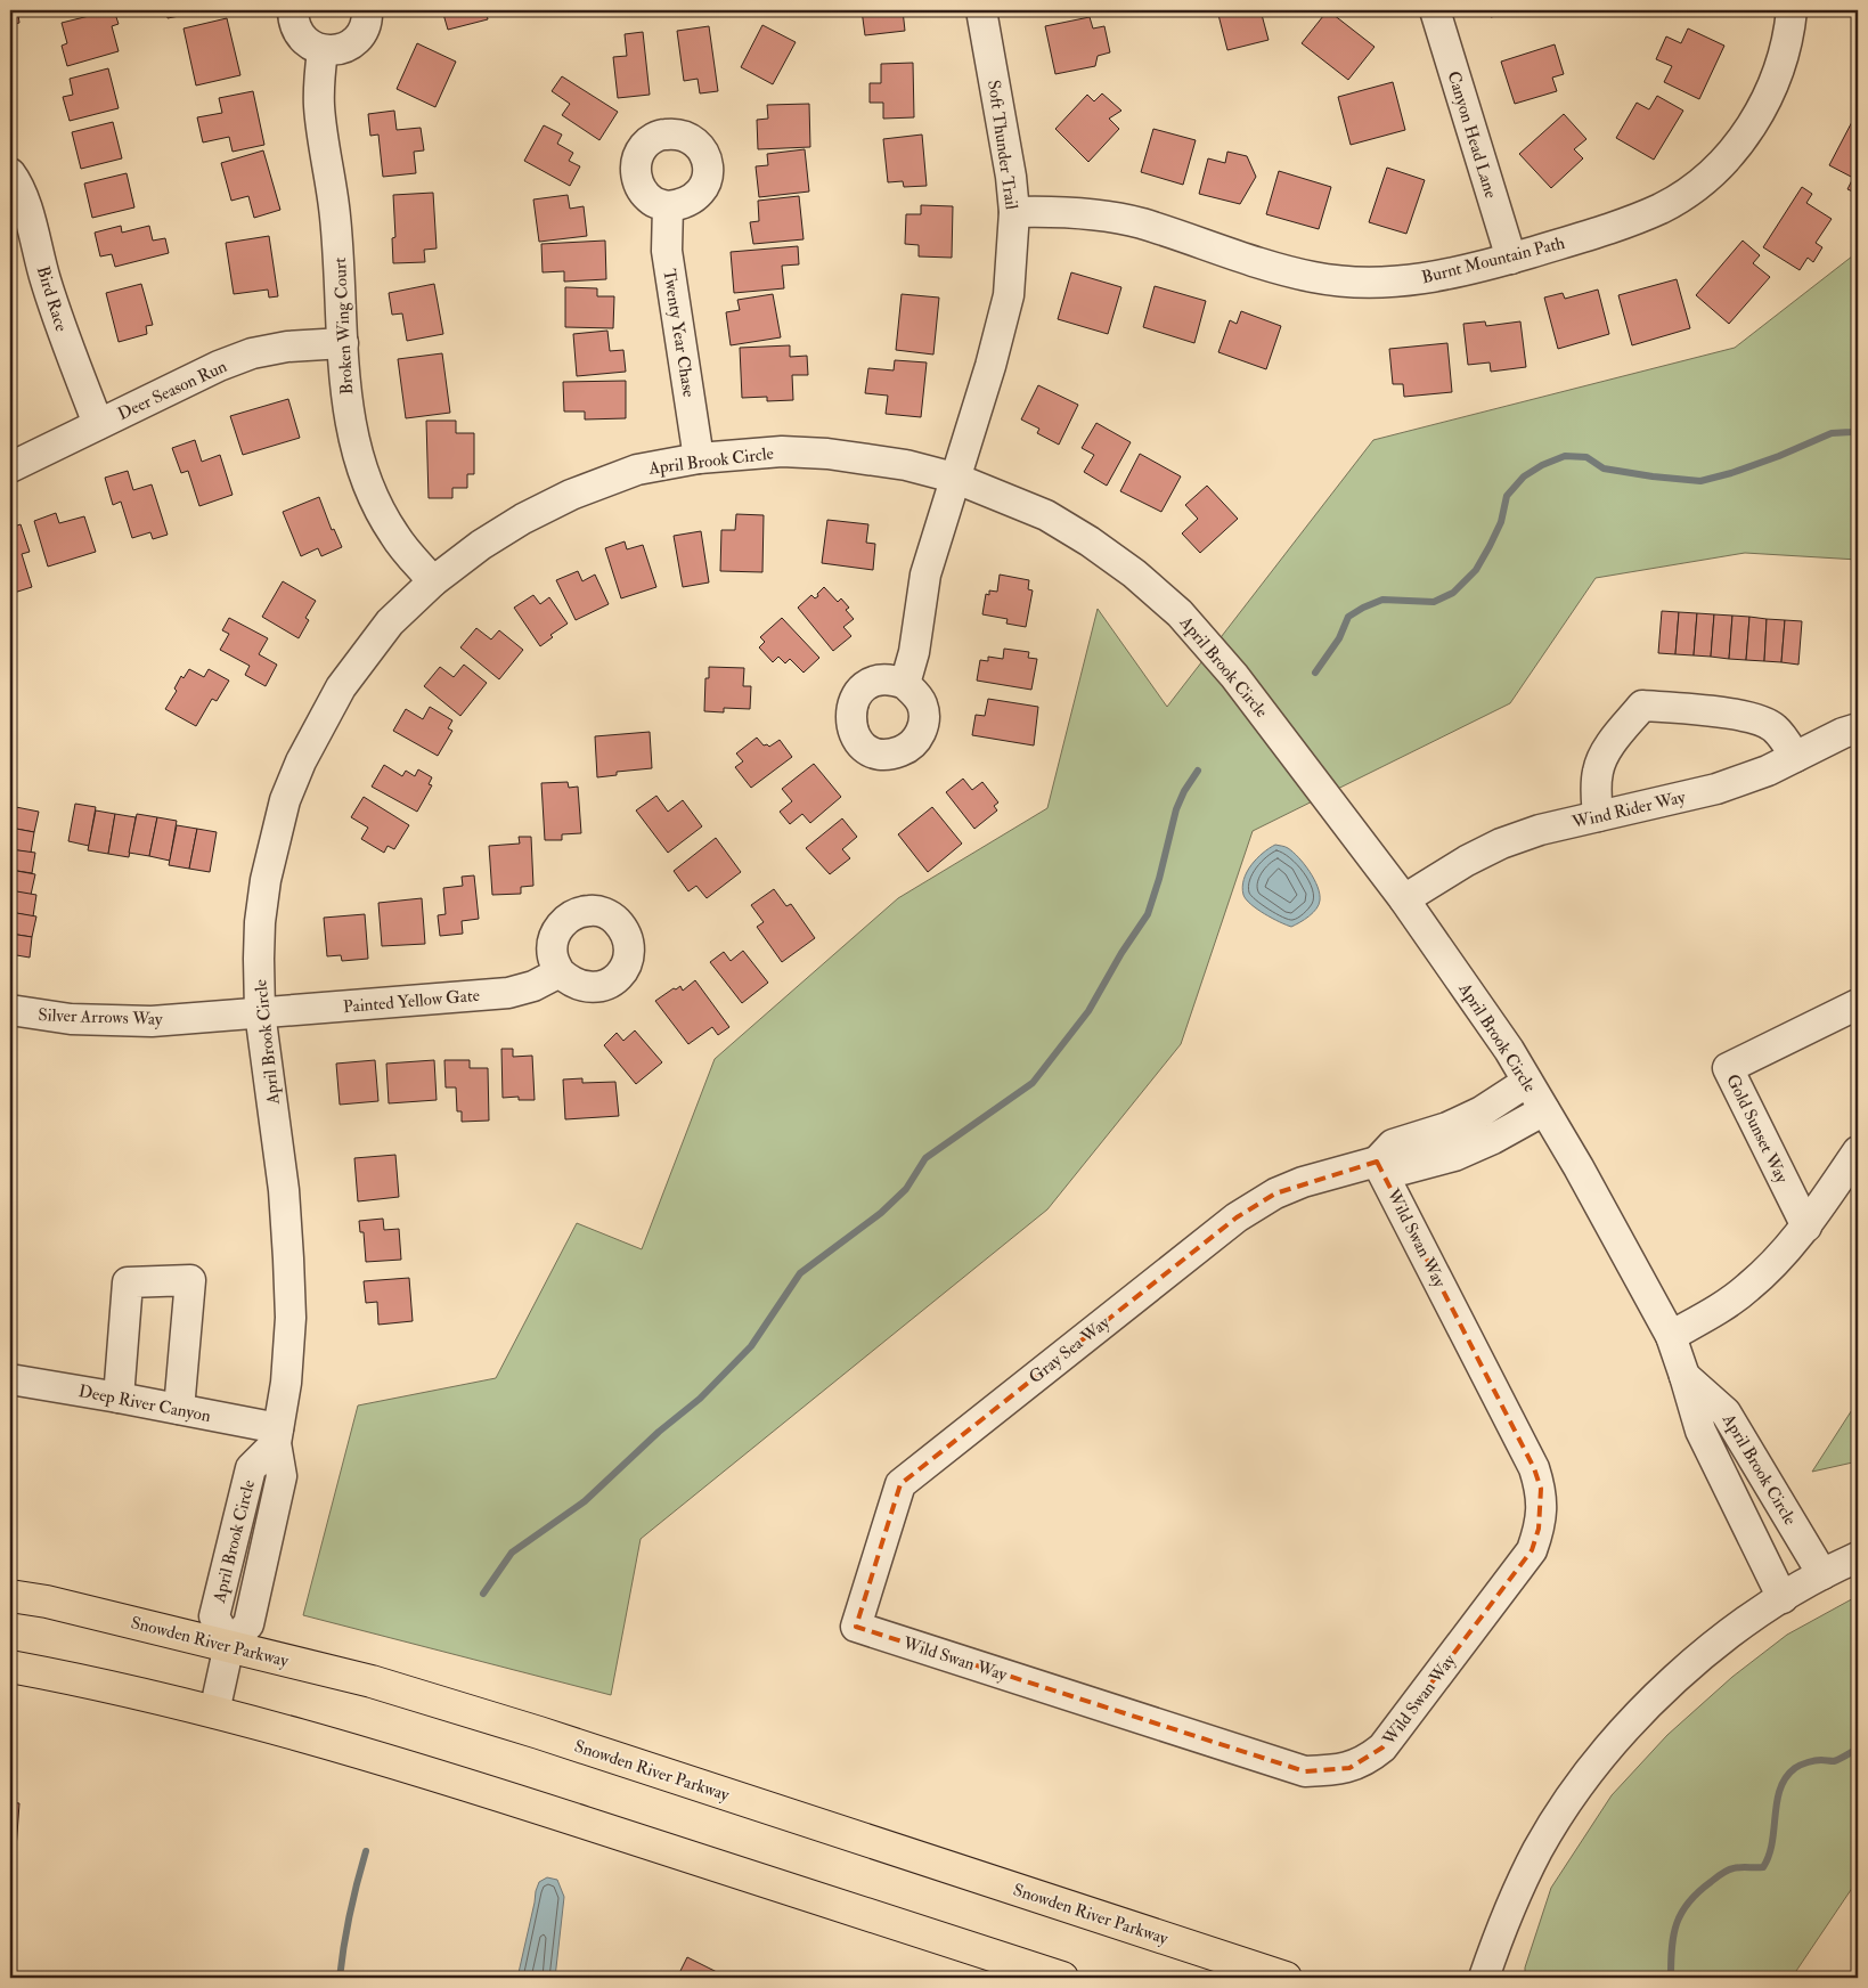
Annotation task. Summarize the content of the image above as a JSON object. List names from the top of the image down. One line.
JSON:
{"streets":{"main road":["Snowden River Parkway"],"street":["Canyon Head Lane","Soft Thunder Trail","Burnt Mountain Path","Bird Race","Broken Wing Court","Twenty Year Chase","Deer Season Run","April Brook Circle","Wind Rider Way","Painted Yellow Gate","Silver Arrows Way","Gold Sunset Way","Wild Swan Way","Gray Sea Way","Deep River Canyon"]},"crossings":[["Canyon Head Lane","Burnt Mountain Path"],["Soft Thunder Trail","Burnt Mountain Path"],["Soft Thunder Trail","April Brook Circle"],["Bird Race","Deer Season Run"],["Broken Wing Court","Deer Season Run"],["Broken Wing Court","April Brook Circle"],["Twenty Year Chase","April Brook Circle"],["April Brook Circle","Wind Rider Way"],["April Brook Circle","Painted Yellow Gate"],["April Brook Circle","Silver Arrows Way"],["April Brook Circle","Gray Sea Way"],["April Brook Circle","Deep River Canyon"],["April Brook Circle","Snowden River Parkway"],["Painted Yellow Gate","Silver Arrows Way"],["Wild Swan Way","Gray Sea Way"]]}
